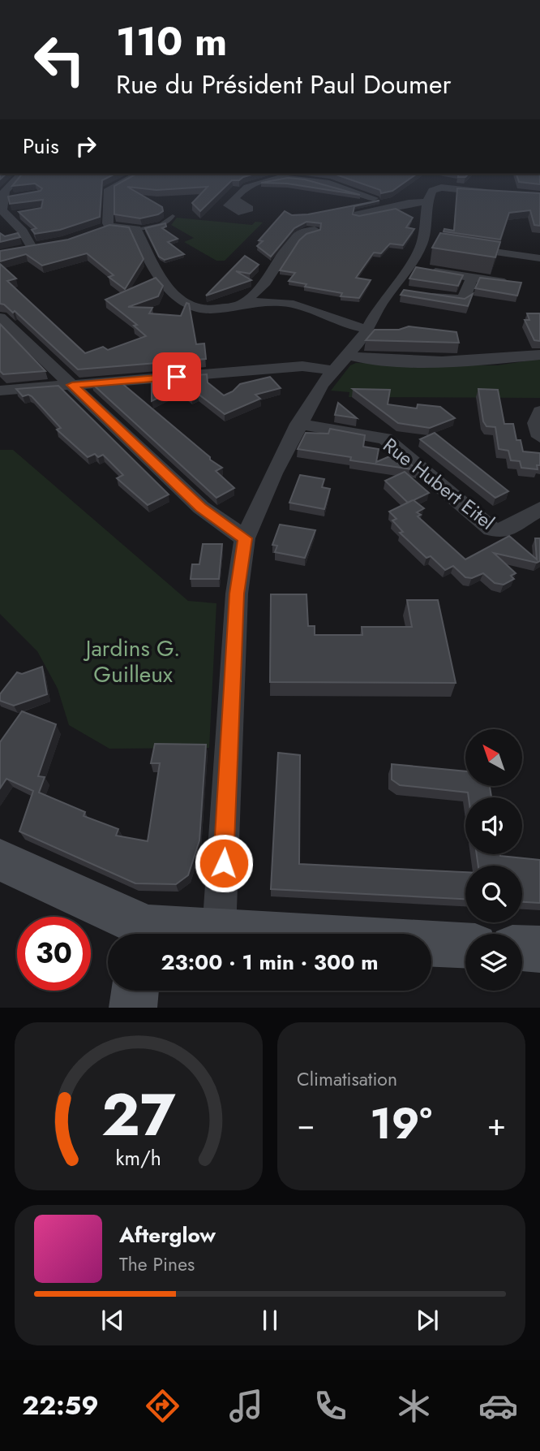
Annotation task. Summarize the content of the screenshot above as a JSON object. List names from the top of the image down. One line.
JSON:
{"streets":{"street":["Rue Hubert Eitel"]},"parks":["Jardins G. Guilleux"],"north":"top left","page":{"turn":["110 m","Rue du Président Paul Doumer"],"then":"Puis","limit":"30","trip":"23:00 · 1 min · 300 m","tile":"Climatisation","heat":["−","19°","+"],"song":["Afterglow","The Pines"],"tabs":"22:59","gauge":["27","km/h"]}}
